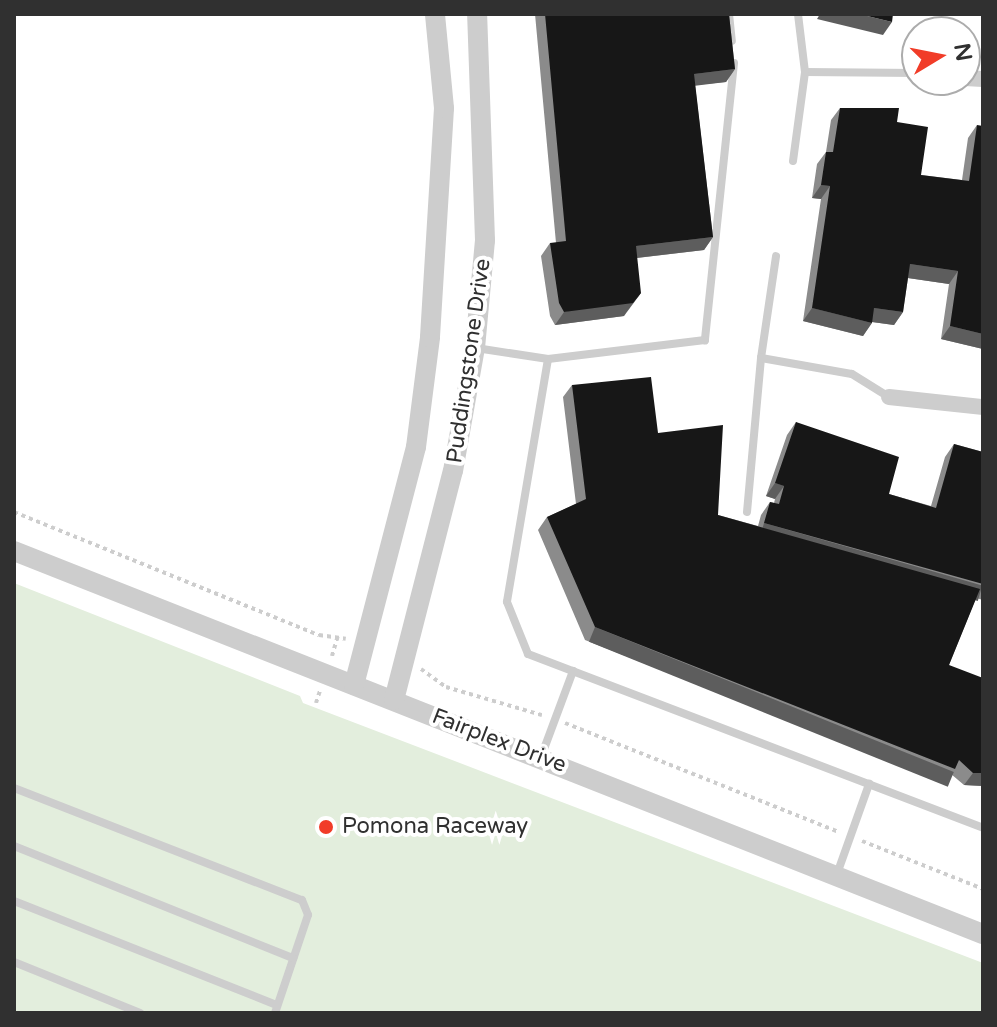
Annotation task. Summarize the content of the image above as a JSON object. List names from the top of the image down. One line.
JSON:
{"streets":{"street":["Puddingstone Drive","Fairplex Drive"]},"crossings":[["Puddingstone Drive","Fairplex Drive"]],"places":["Pomona Raceway"],"north":"right"}
